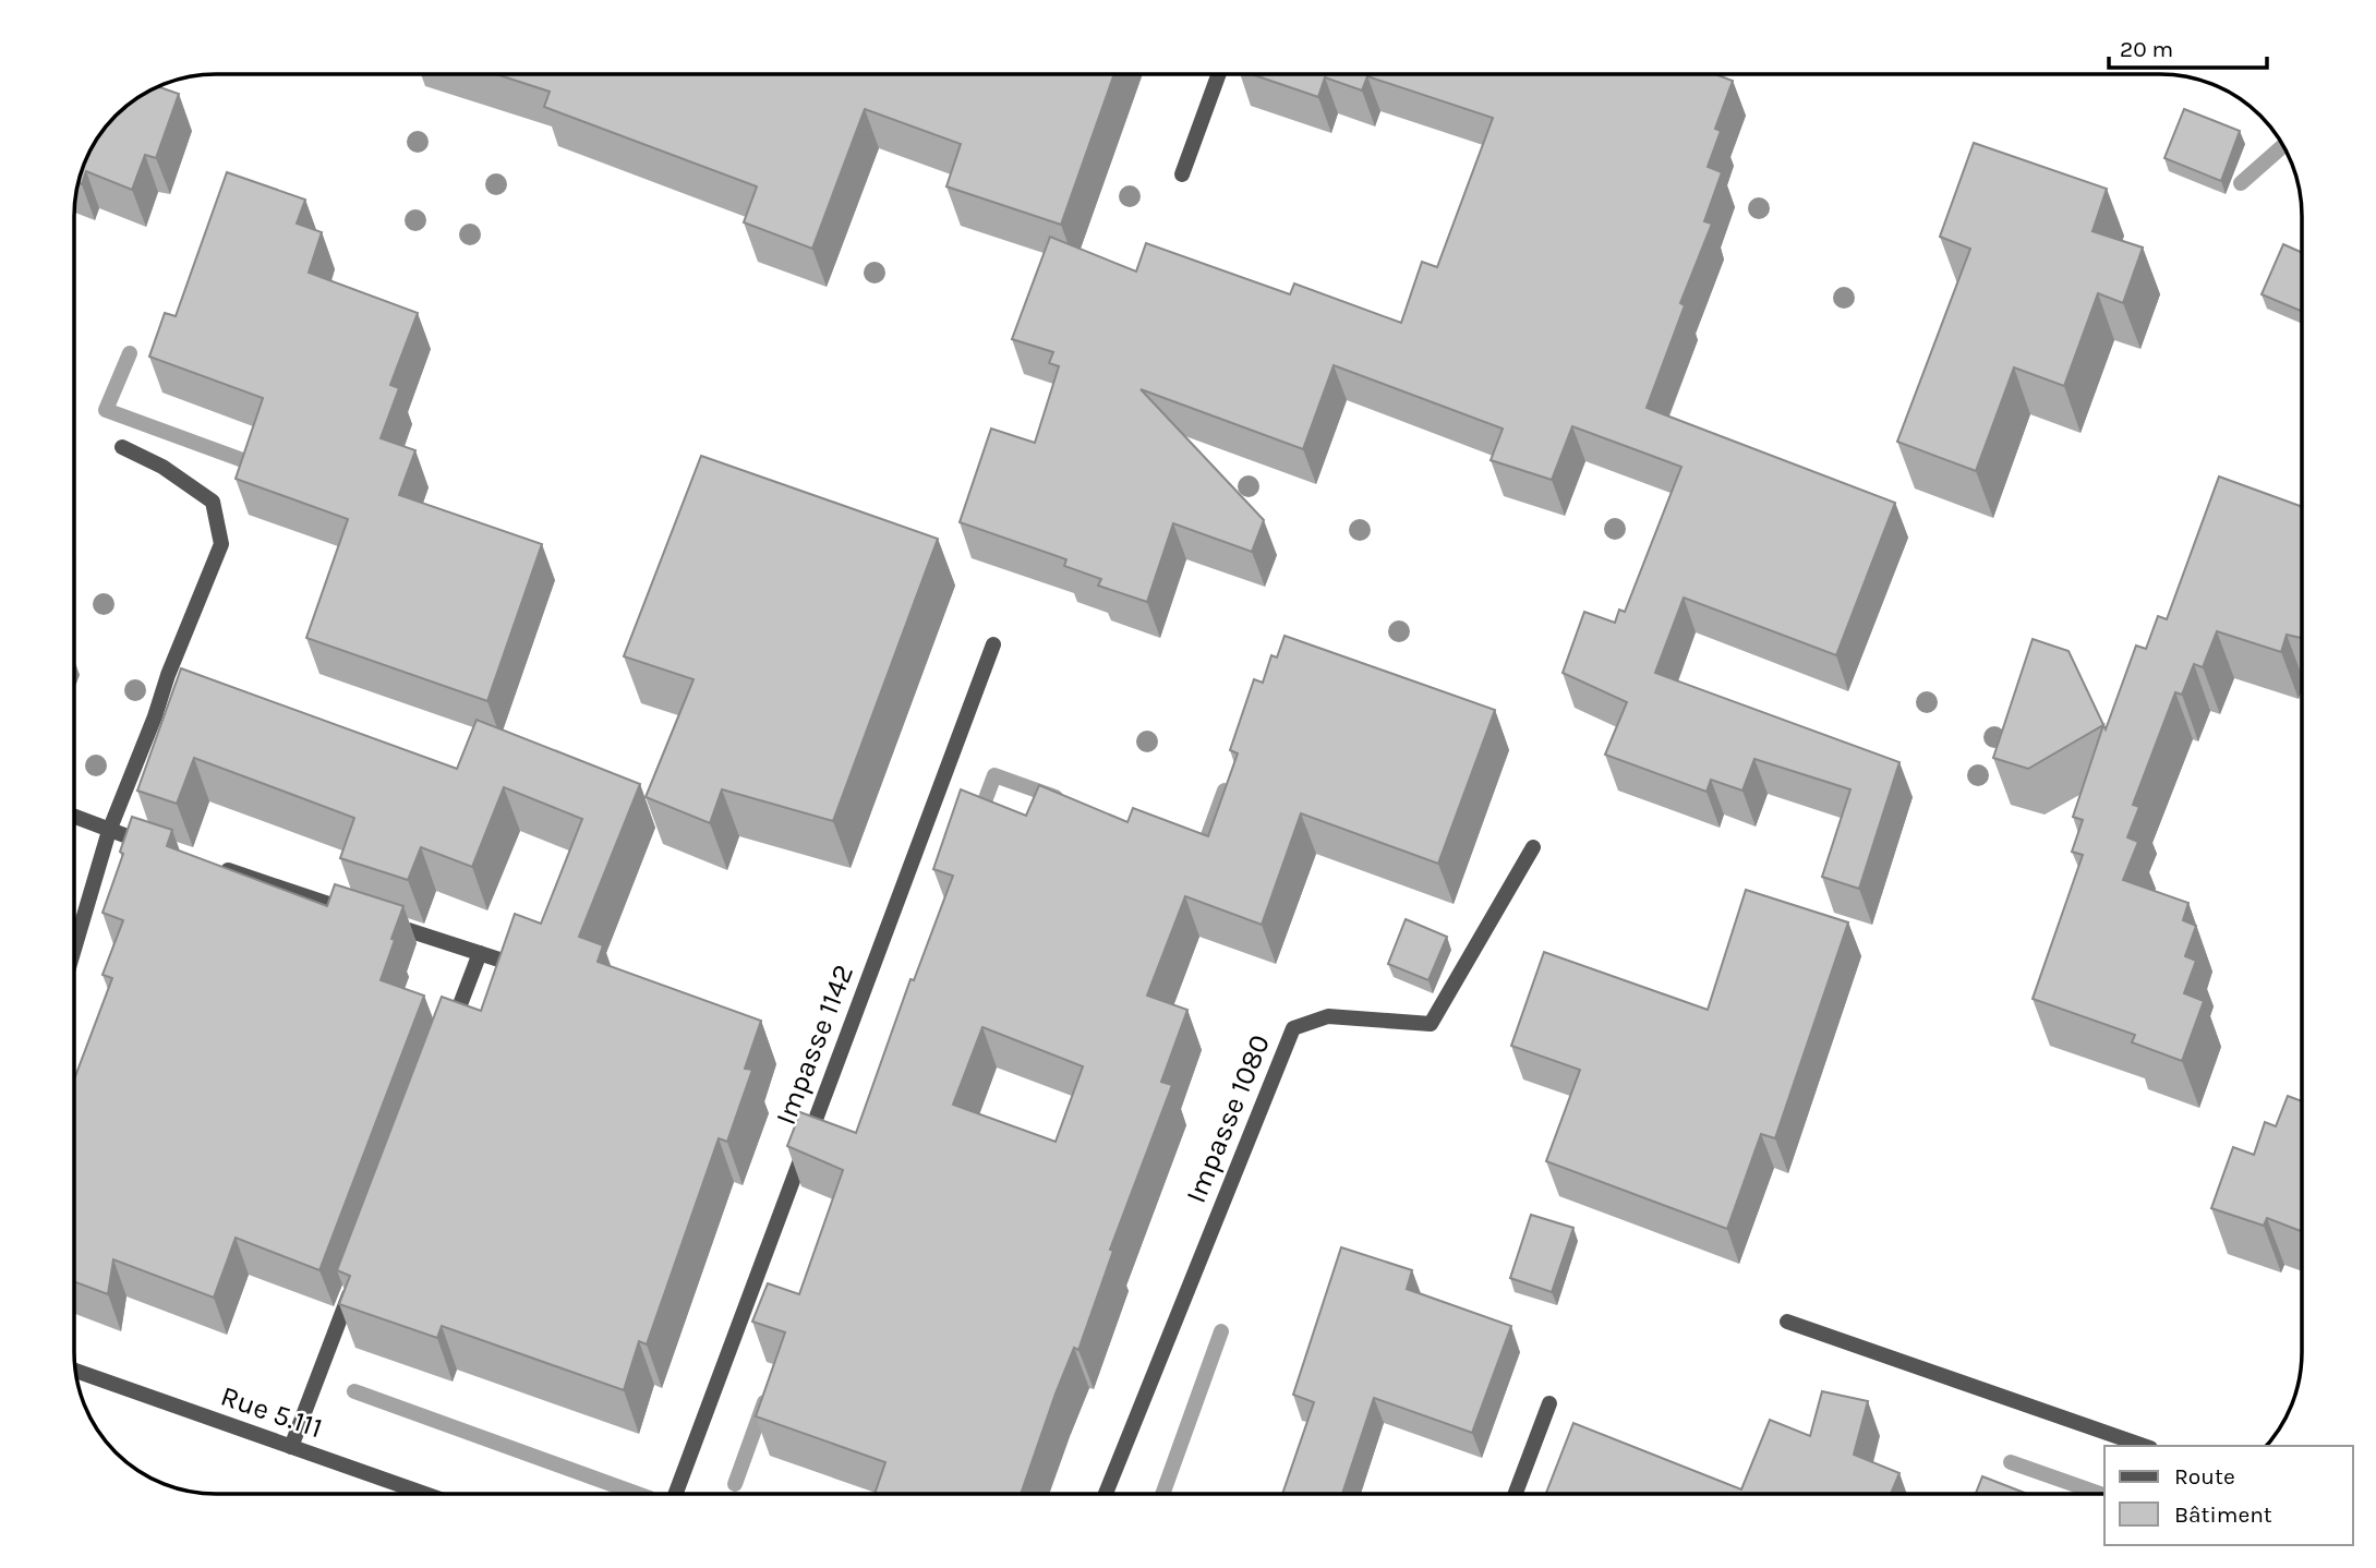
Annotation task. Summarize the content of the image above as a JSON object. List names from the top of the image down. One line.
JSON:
{"streets":{"street":["Impasse 1142","Impasse 1080","Rue 5.111"]},"legend":["Route","Bâtiment"],"scale_bar":"20 m"}
